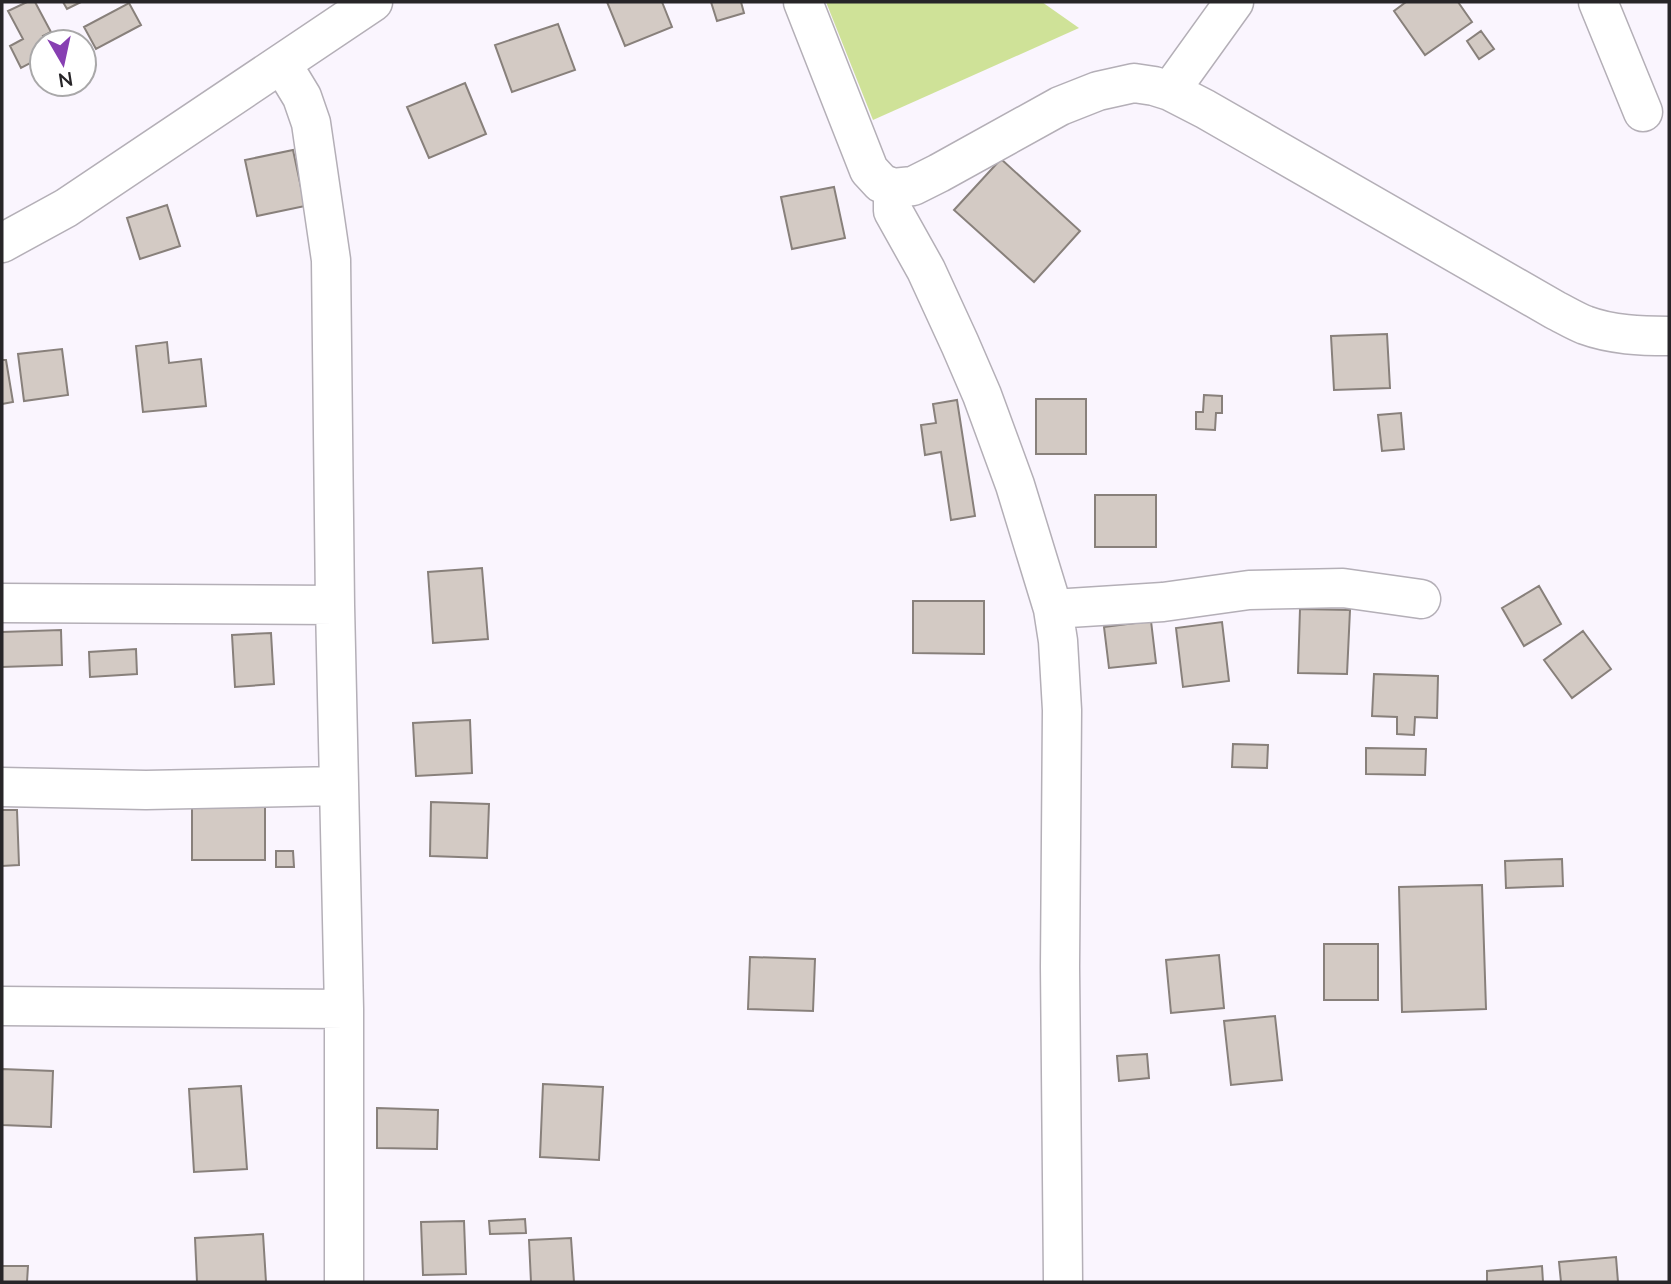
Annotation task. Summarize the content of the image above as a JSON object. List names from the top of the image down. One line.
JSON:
{"north":"bottom"}
